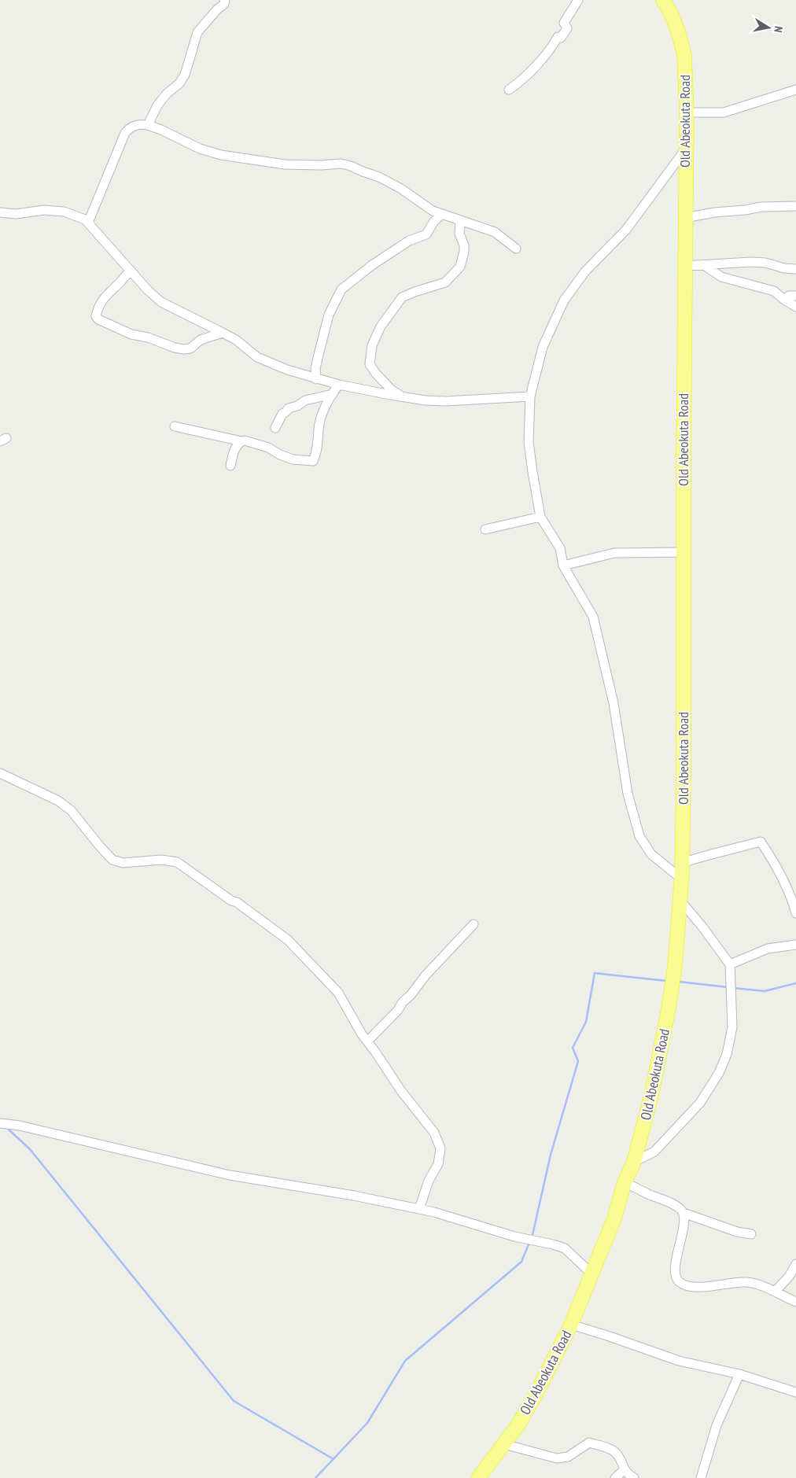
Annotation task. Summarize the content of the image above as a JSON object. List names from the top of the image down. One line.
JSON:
{"streets":{"highway":["Old Abeokuta Road"]},"north":"right"}
